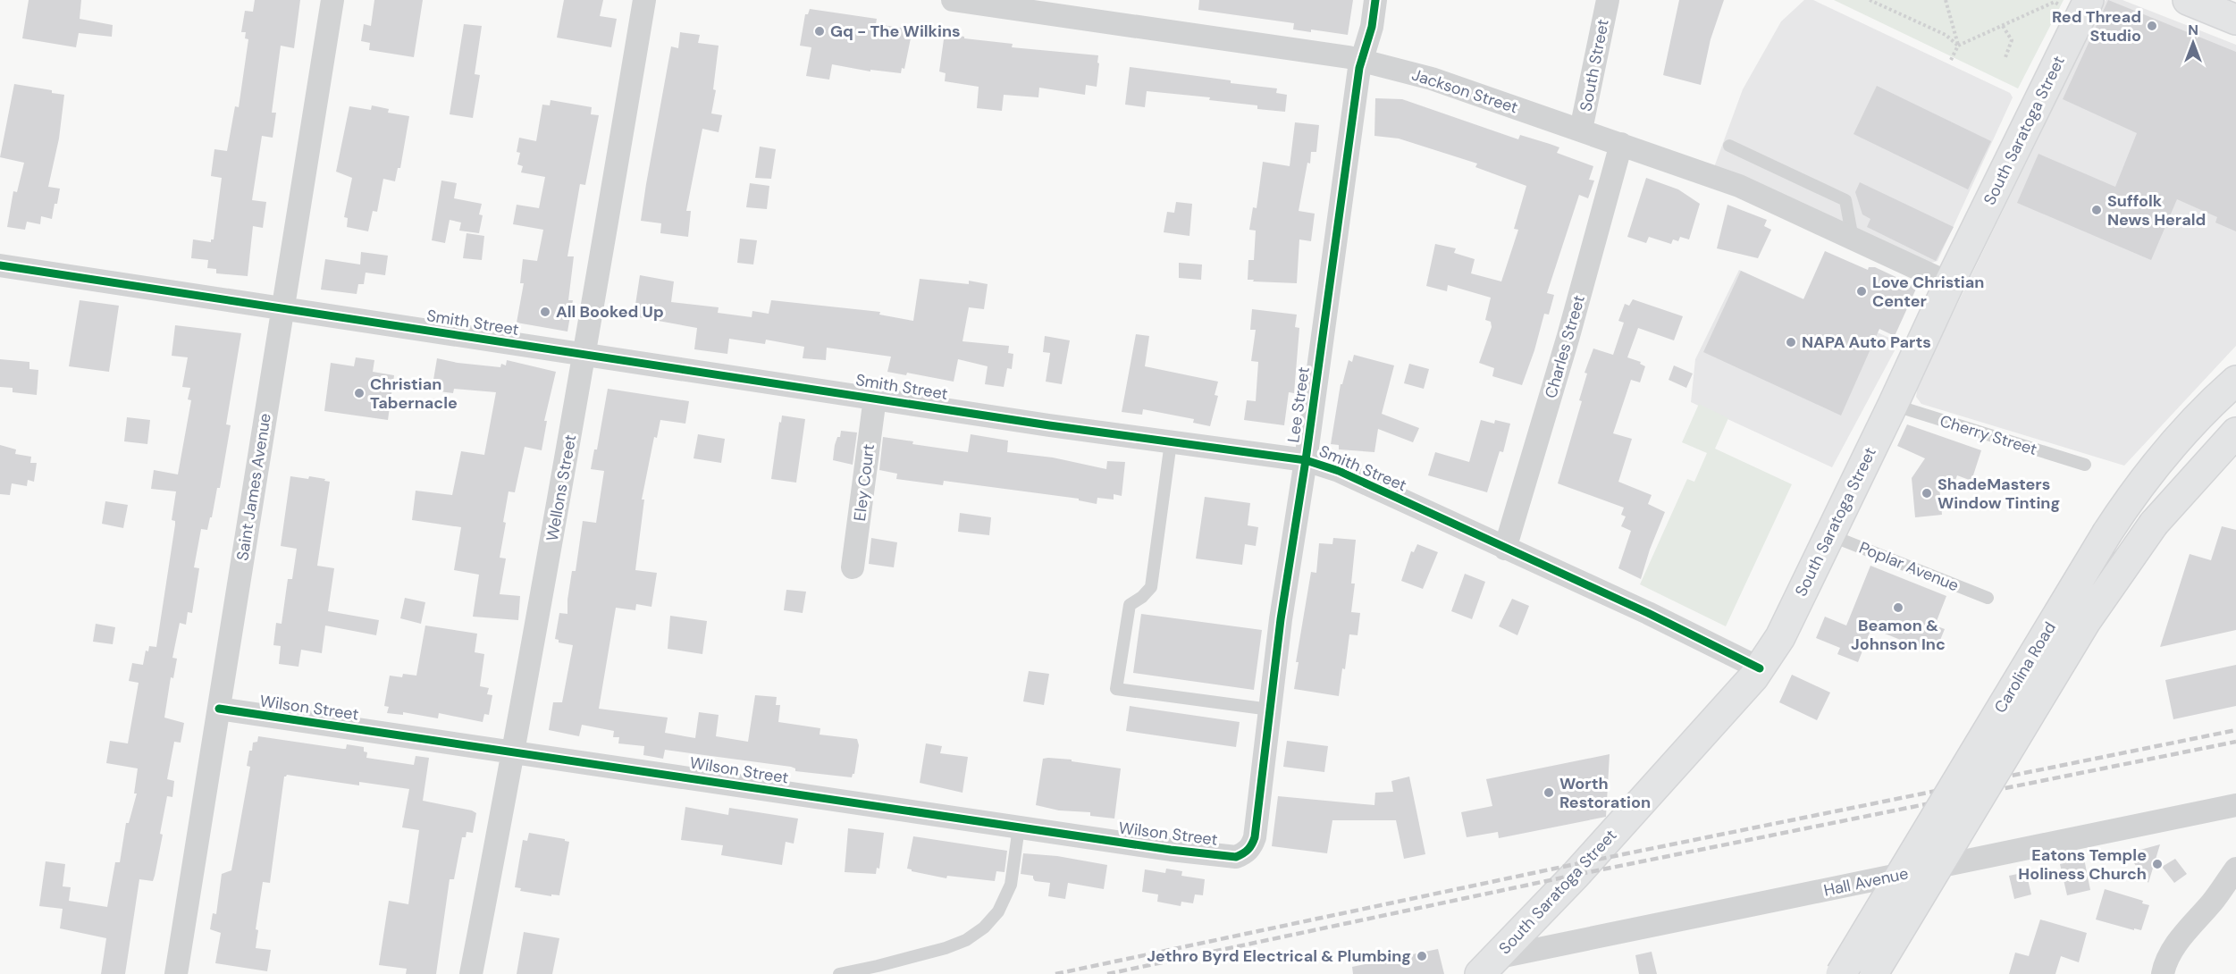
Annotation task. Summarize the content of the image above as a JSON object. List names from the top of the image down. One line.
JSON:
{"streets":{"main road":["South Saratoga Street","Carolina Road"],"street":["South Street","Jackson Street","Smith Street","Charles Street","Lee Street","Eley Court","Saint James Avenue","Wellons Street","Wilson Street","Hall Avenue"],"lane":["Cherry Street","Poplar Avenue"]},"crossings":[["South Street","Jackson Street"],["Jackson Street","South Saratoga Street"],["Jackson Street","Charles Street"],["Jackson Street","Lee Street"],["South Saratoga Street","Smith Street"],["South Saratoga Street","Cherry Street"],["South Saratoga Street","Poplar Avenue"],["South Saratoga Street","Hall Avenue"],["Smith Street","Charles Street"],["Smith Street","Lee Street"],["Smith Street","Eley Court"],["Smith Street","Saint James Avenue"],["Smith Street","Wellons Street"],["Lee Street","Wilson Street"],["Saint James Avenue","Wilson Street"],["Wellons Street","Wilson Street"]],"places":["Red Thread Studio","Gq - The Wilkins","Suffolk News Herald","Love Christian Center","All Booked Up","NAPA Auto Parts","Christian Tabernacle","ShadeMasters Window Tinting","Beamon & Johnson Inc","Worth Restoration","Eatons Temple Holiness Church","Jethro Byrd Electrical & Plumbing"],"north":"top"}
